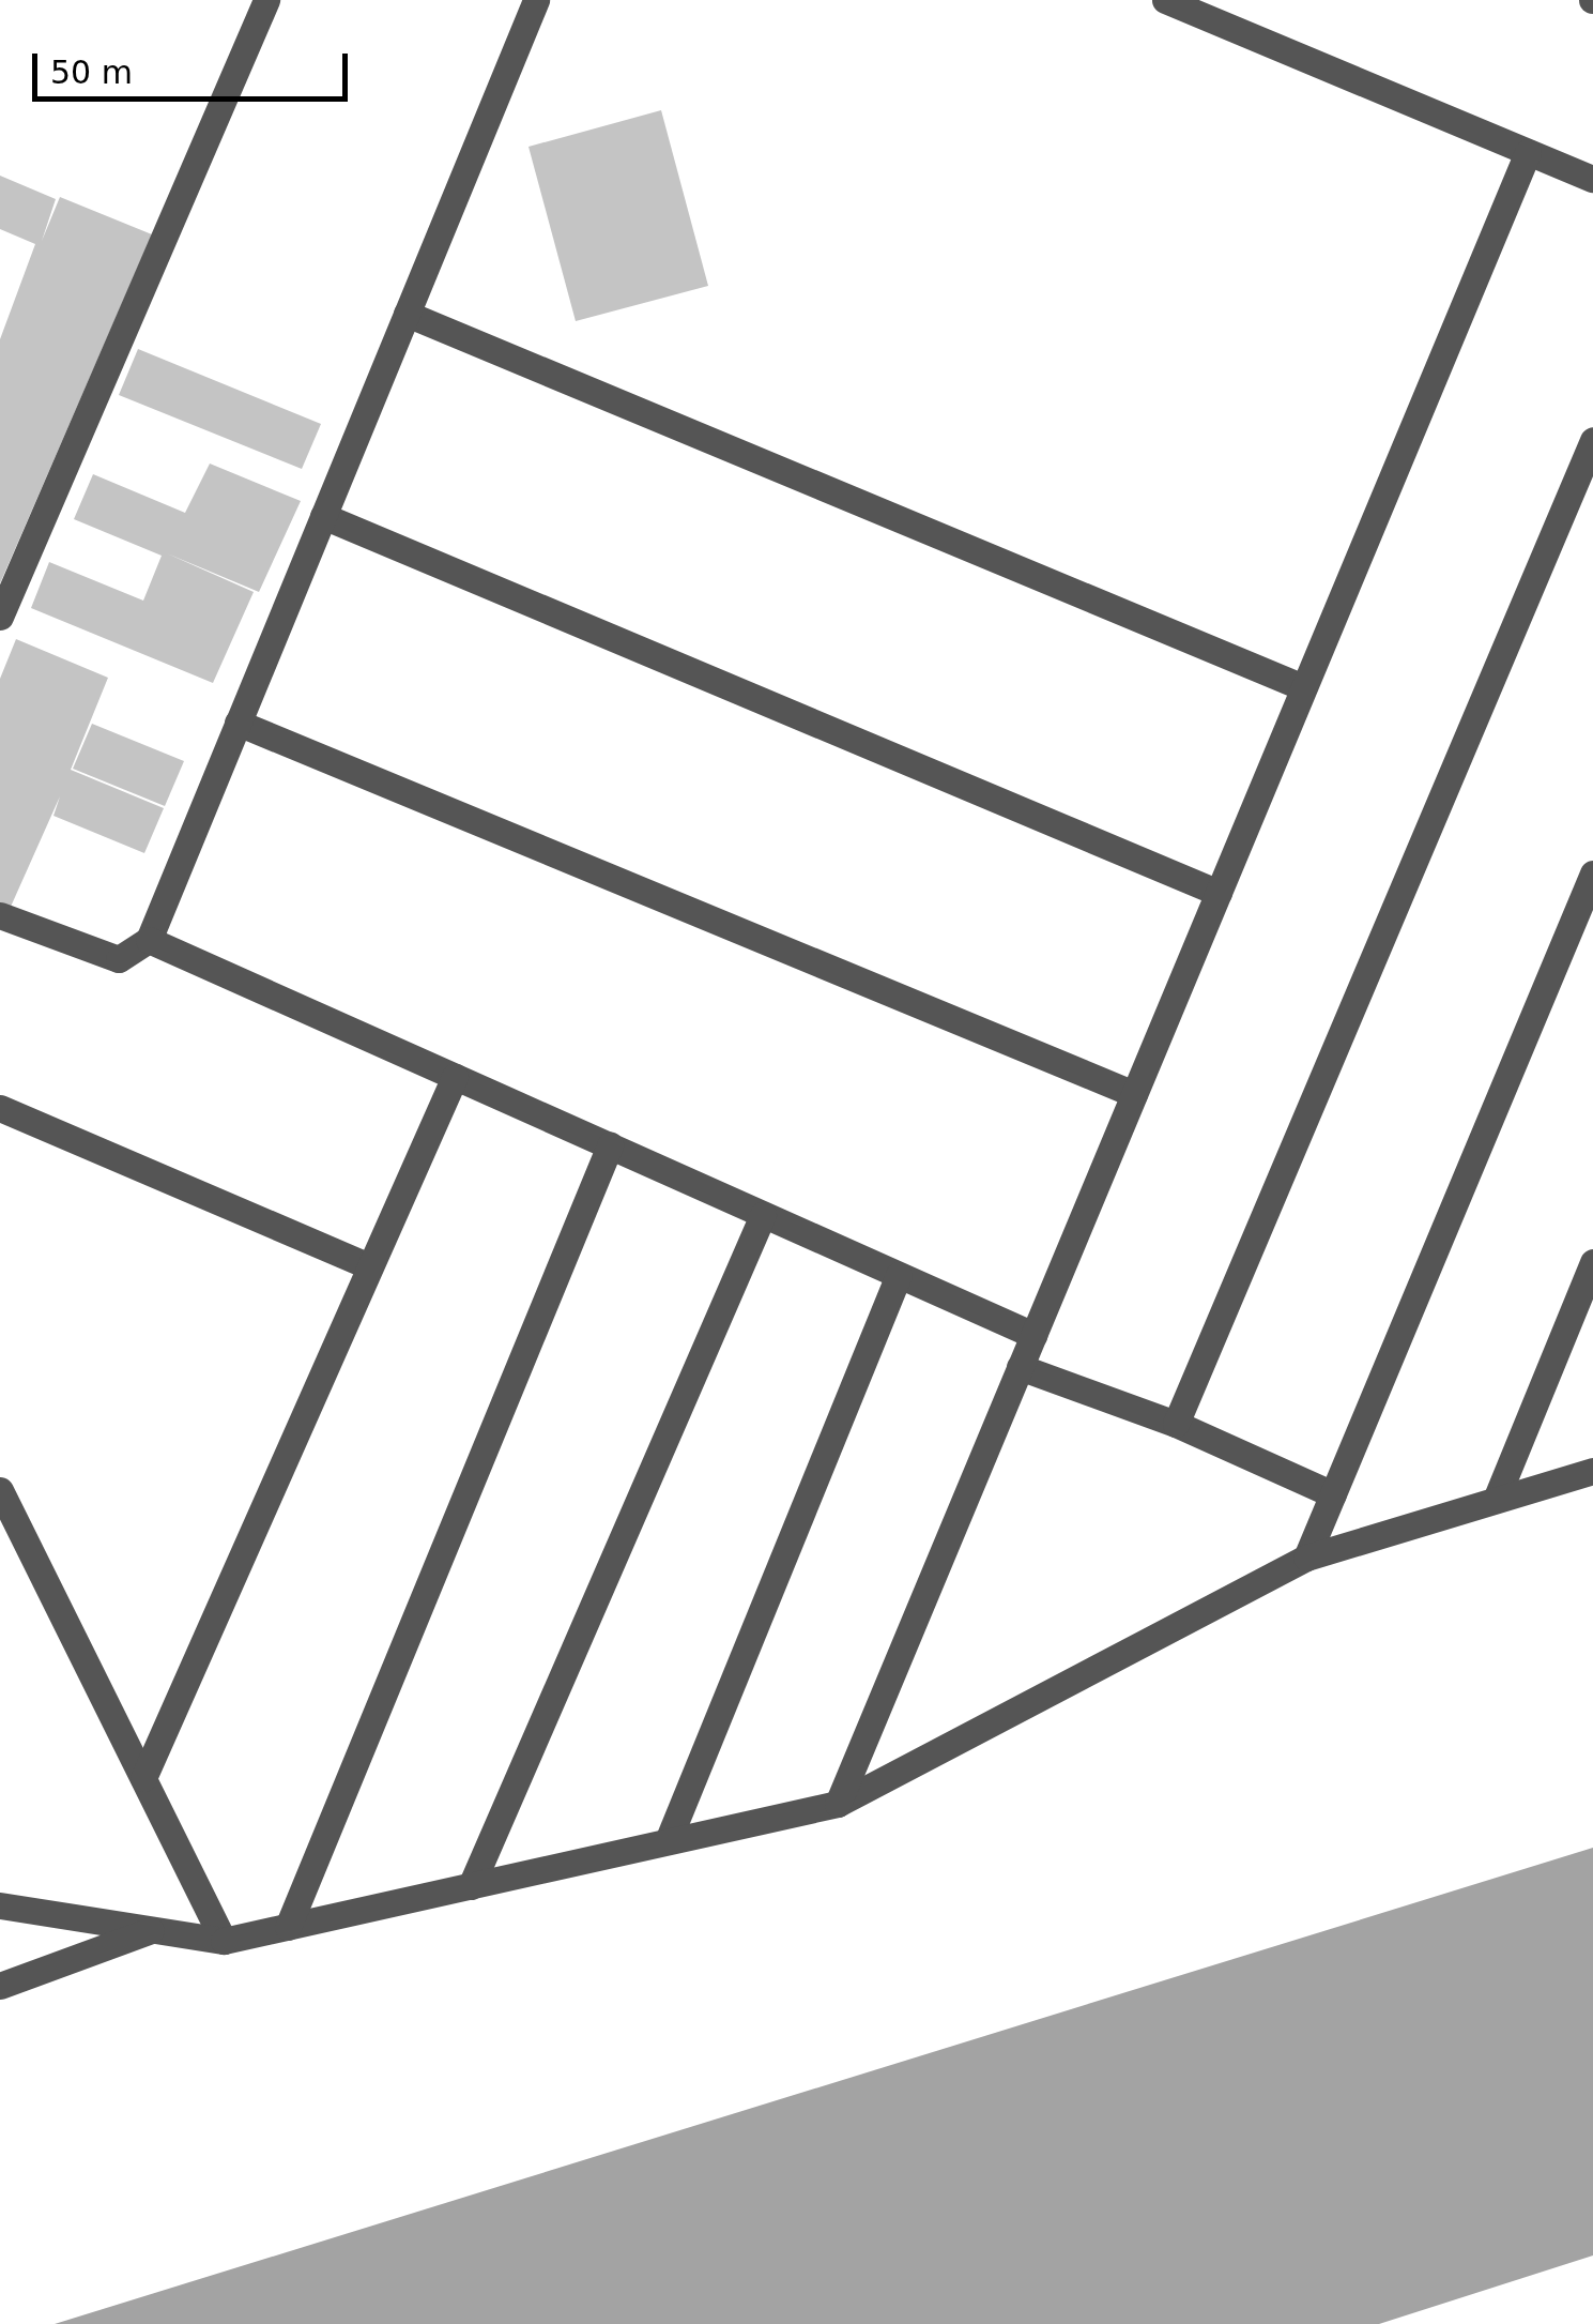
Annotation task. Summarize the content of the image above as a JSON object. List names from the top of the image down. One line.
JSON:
{"scale_bar":"50 m"}
